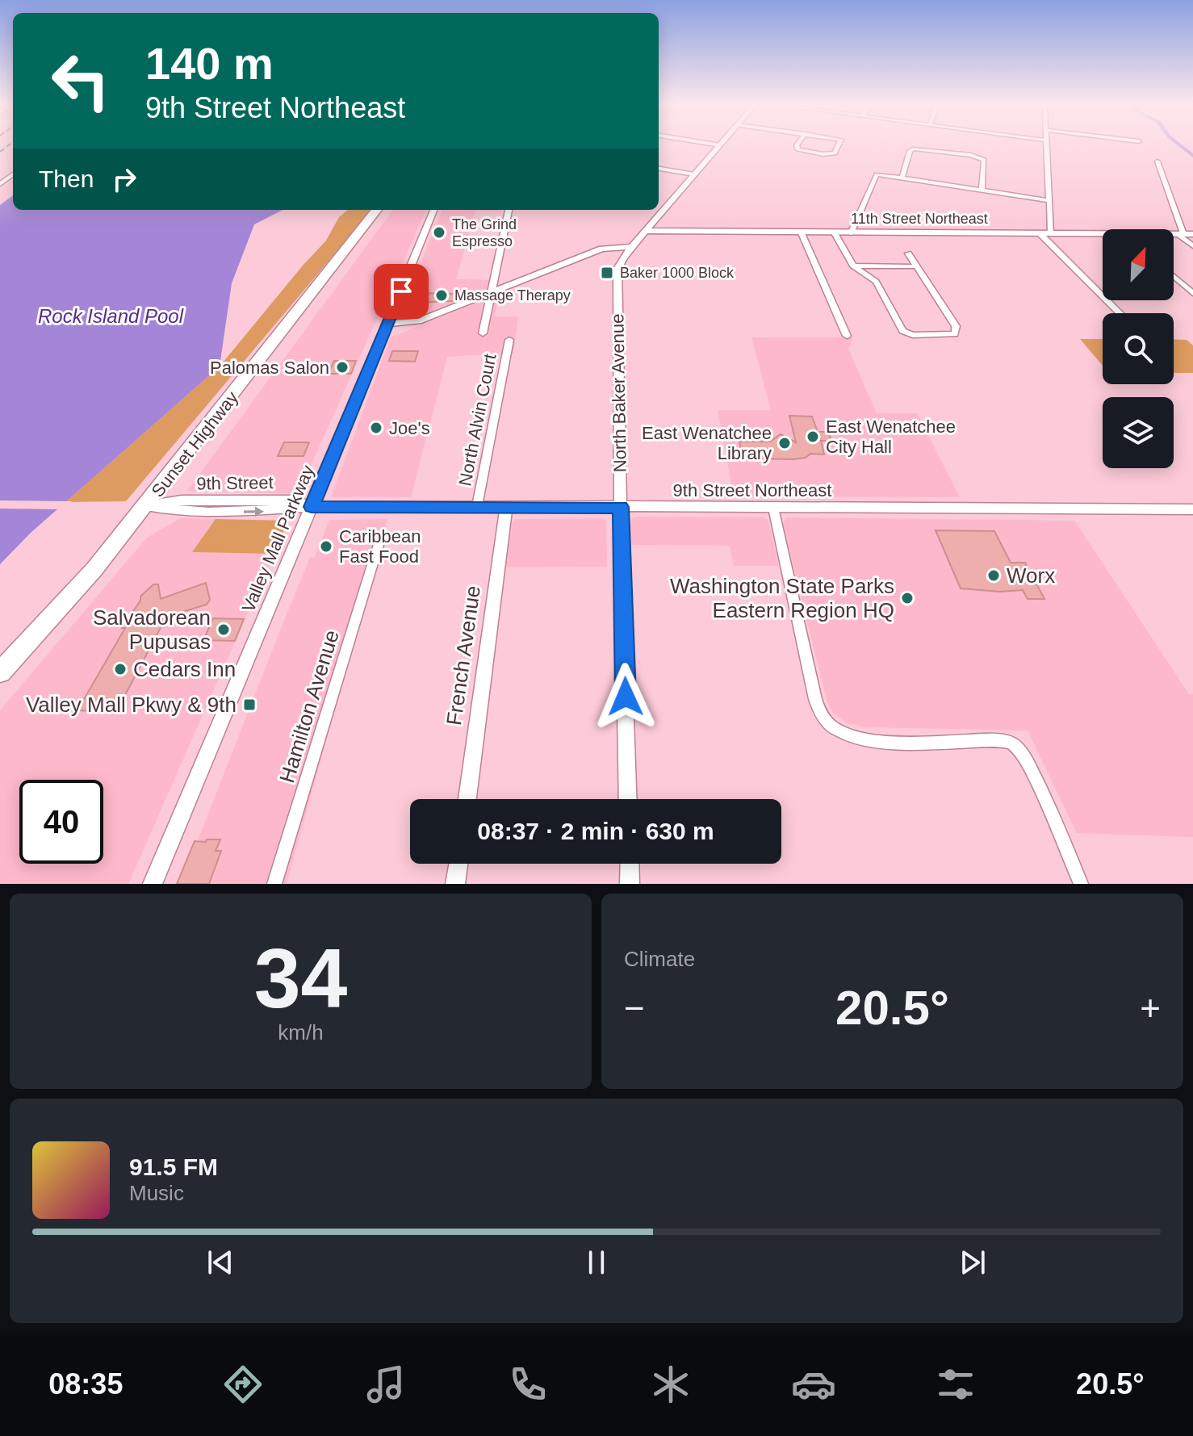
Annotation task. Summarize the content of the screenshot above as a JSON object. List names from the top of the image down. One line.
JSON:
{"streets":{"highway":["Sunset Highway"],"main road":["11th Street Northeast","North Baker Avenue","9th Street","9th Street Northeast","Valley Mall Parkway","French Avenue"],"street":["North Alvin Court","Hamilton Avenue"]},"crossings":[["11th Street Northeast","North Baker Avenue"],["North Baker Avenue","9th Street Northeast"],["North Alvin Court","9th Street Northeast"],["Sunset Highway","9th Street"],["9th Street","9th Street Northeast"],["9th Street","Valley Mall Parkway"],["9th Street Northeast","Valley Mall Parkway"],["9th Street Northeast","French Avenue"]],"water":["Rock Island Pool"],"places":{"other":["The Grind Espresso","Massage Therapy","Palomas Salon","Joe's","East Wenatchee City Hall","East Wenatchee Library","Caribbean Fast Food","Worx","Washington State Parks Eastern Region HQ","Salvadorean Pupusas","Cedars Inn"],"transit":["Baker 1000 Block","Valley Mall Pkwy & 9th"]},"north":"top right","page":{"turn":["140 m","9th Street Northeast"],"then":"Then","limit":"40","trip":"08:37 · 2 min · 630 m","tile":[["34","km/h"],"Climate"],"heat":["−","20.5°","+"],"song":["91.5 FM","Music"],"tabs":["08:35","20.5°"]}}
